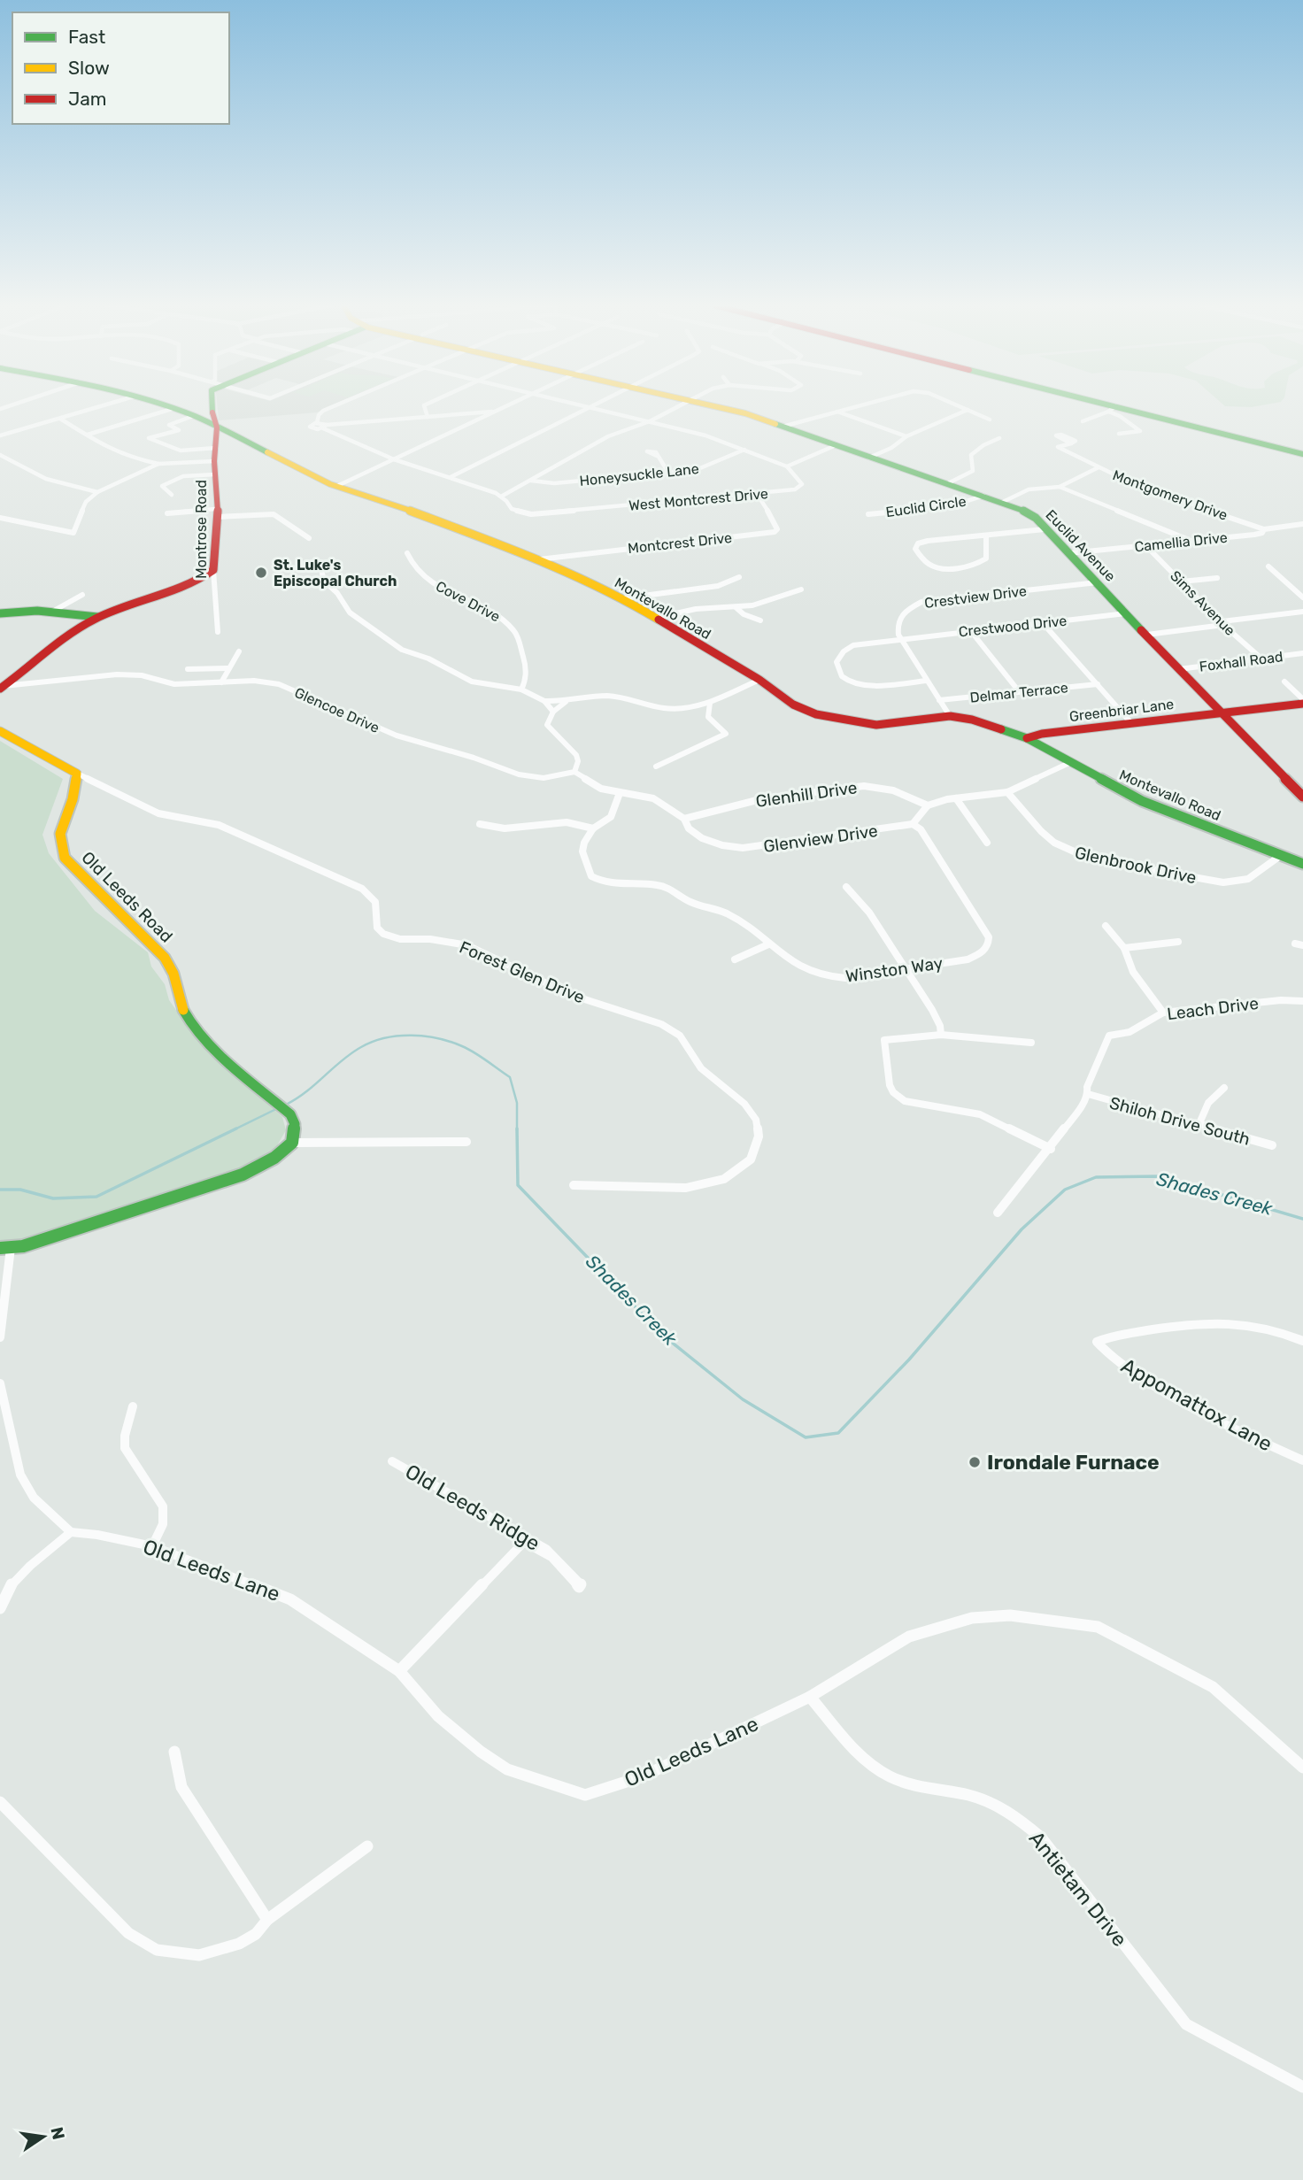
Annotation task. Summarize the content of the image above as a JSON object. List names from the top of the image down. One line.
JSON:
{"streets":{"main road":["Montrose Road","Euclid Avenue","Montevallo Road","Greenbriar Lane","Old Leeds Road"],"street":["Honeysuckle Lane","Montgomery Drive","West Montcrest Drive","Euclid Circle","Camellia Drive","Montcrest Drive","Crestview Drive","Cove Drive","Sims Avenue","Crestwood Drive","Foxhall Road","Delmar Terrace","Glencoe Drive","Glenhill Drive","Glenview Drive","Glenbrook Drive","Winston Way","Forest Glen Drive","Leach Drive","Shiloh Drive South","Appomattox Lane","Old Leeds Ridge","Old Leeds Lane","Antietam Drive"]},"crossings":[["Montgomery Drive","Camellia Drive"],["West Montcrest Drive","Montcrest Drive"],["Euclid Circle","Euclid Avenue"],["Montrose Road","Montevallo Road"],["Camellia Drive","Euclid Avenue"],["Camellia Drive","Sims Avenue"],["Montcrest Drive","Montevallo Road"],["Euclid Avenue","Crestview Drive"],["Euclid Avenue","Crestwood Drive"],["Euclid Avenue","Foxhall Road"],["Euclid Avenue","Greenbriar Lane"],["Crestview Drive","Crestwood Drive"],["Sims Avenue","Foxhall Road"],["Montevallo Road","Greenbriar Lane"],["Montevallo Road","Glenbrook Drive"],["Glencoe Drive","Glenview Drive"],["Glenhill Drive","Glenview Drive"],["Glenview Drive","Winston Way"],["Old Leeds Road","Forest Glen Drive"],["Leach Drive","Shiloh Drive South"],["Old Leeds Ridge","Old Leeds Lane"],["Old Leeds Lane","Antietam Drive"]],"water":["Shades Creek"],"places":["St. Luke's Episcopal Church","Irondale Furnace"],"legend":["Fast","Slow","Jam"],"north":"right"}
